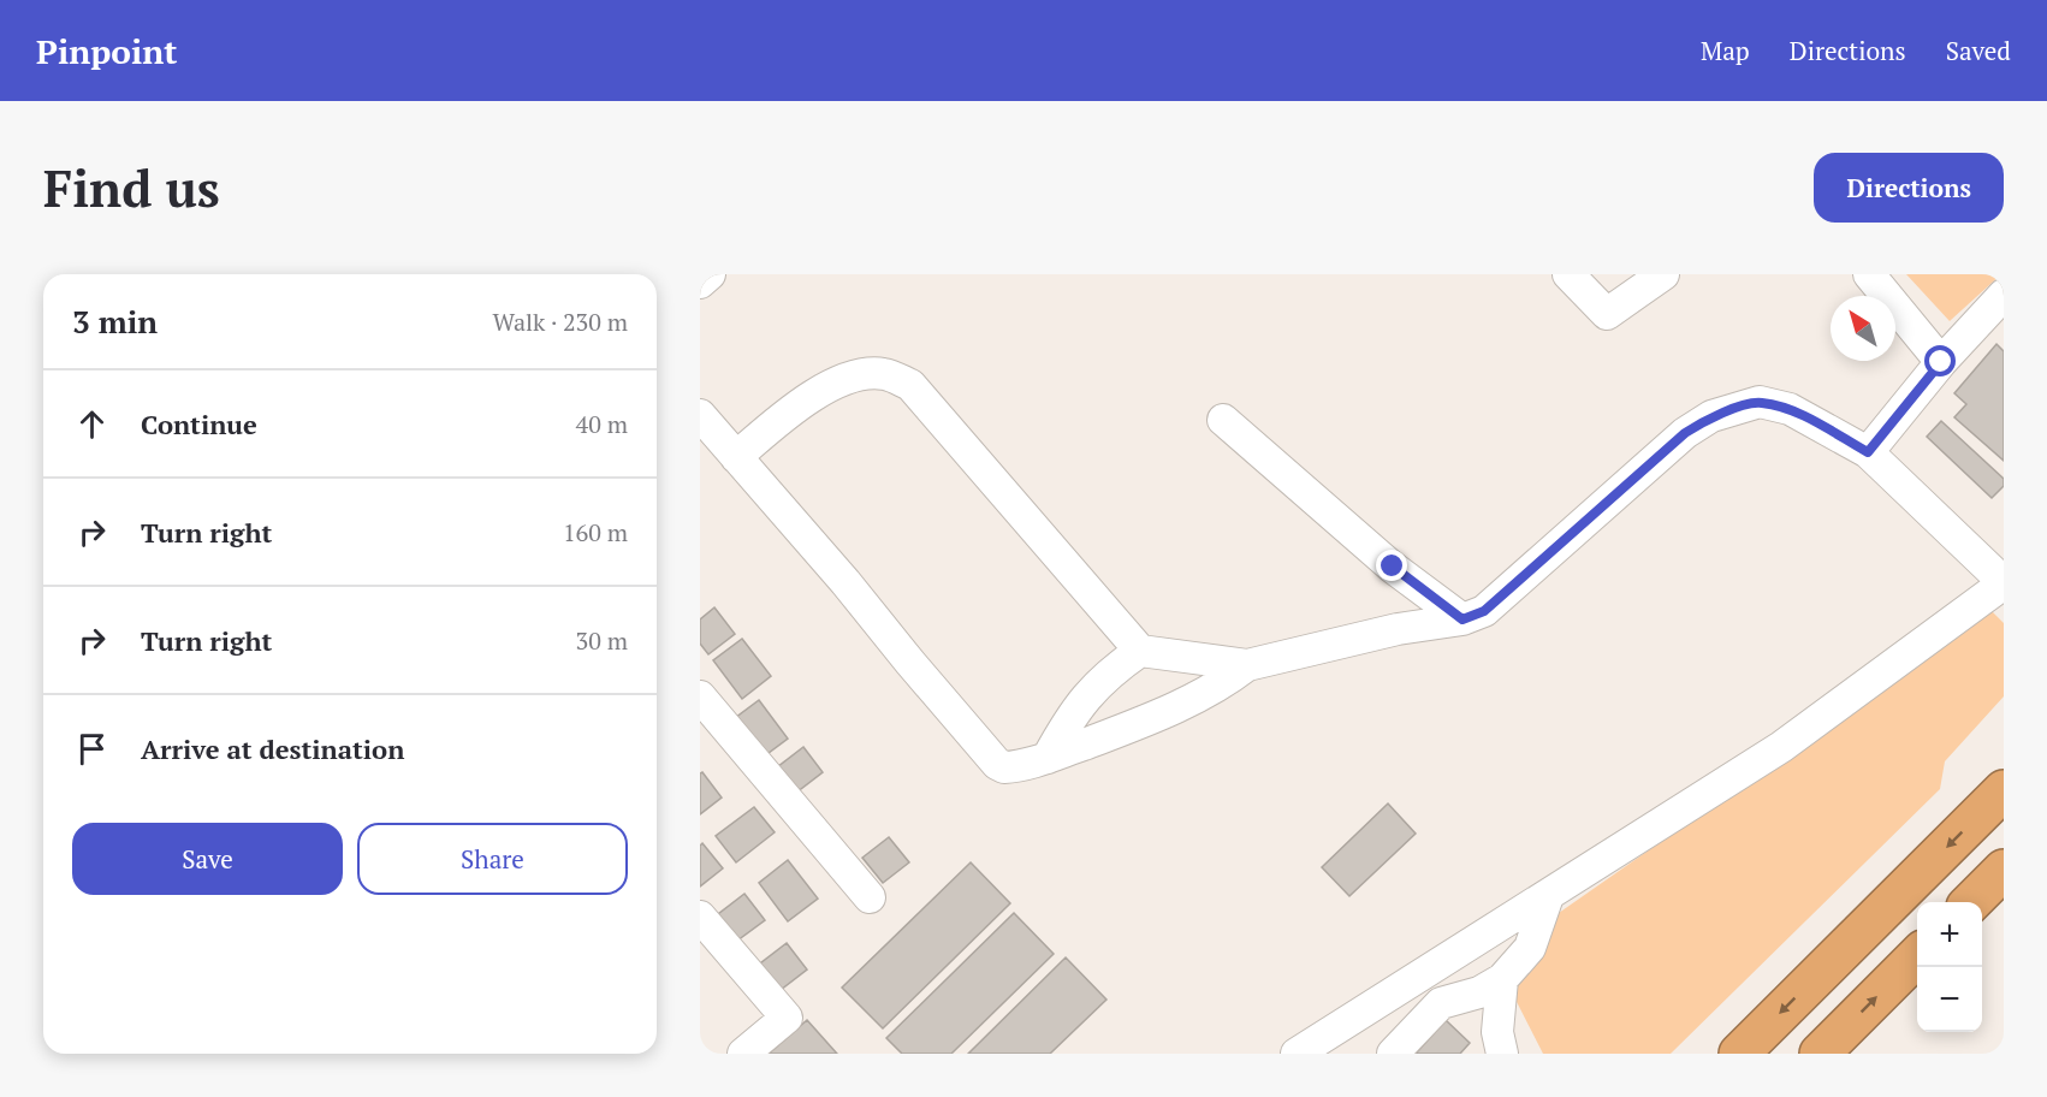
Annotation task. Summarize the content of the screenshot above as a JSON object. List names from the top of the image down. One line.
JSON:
{"north":"top left","page":{"header":"Pinpoint","nav":["Map","Directions","Saved"],"buttons":["Directions",["Save","Share"]],"title":"Find us","heading":["3 min","Walk · 230 m"],"list":[["Continue","40 m"],["Turn right","160 m"],["Turn right","30 m"],"Arrive at destination"],"map_buttons":["+","−"]}}
